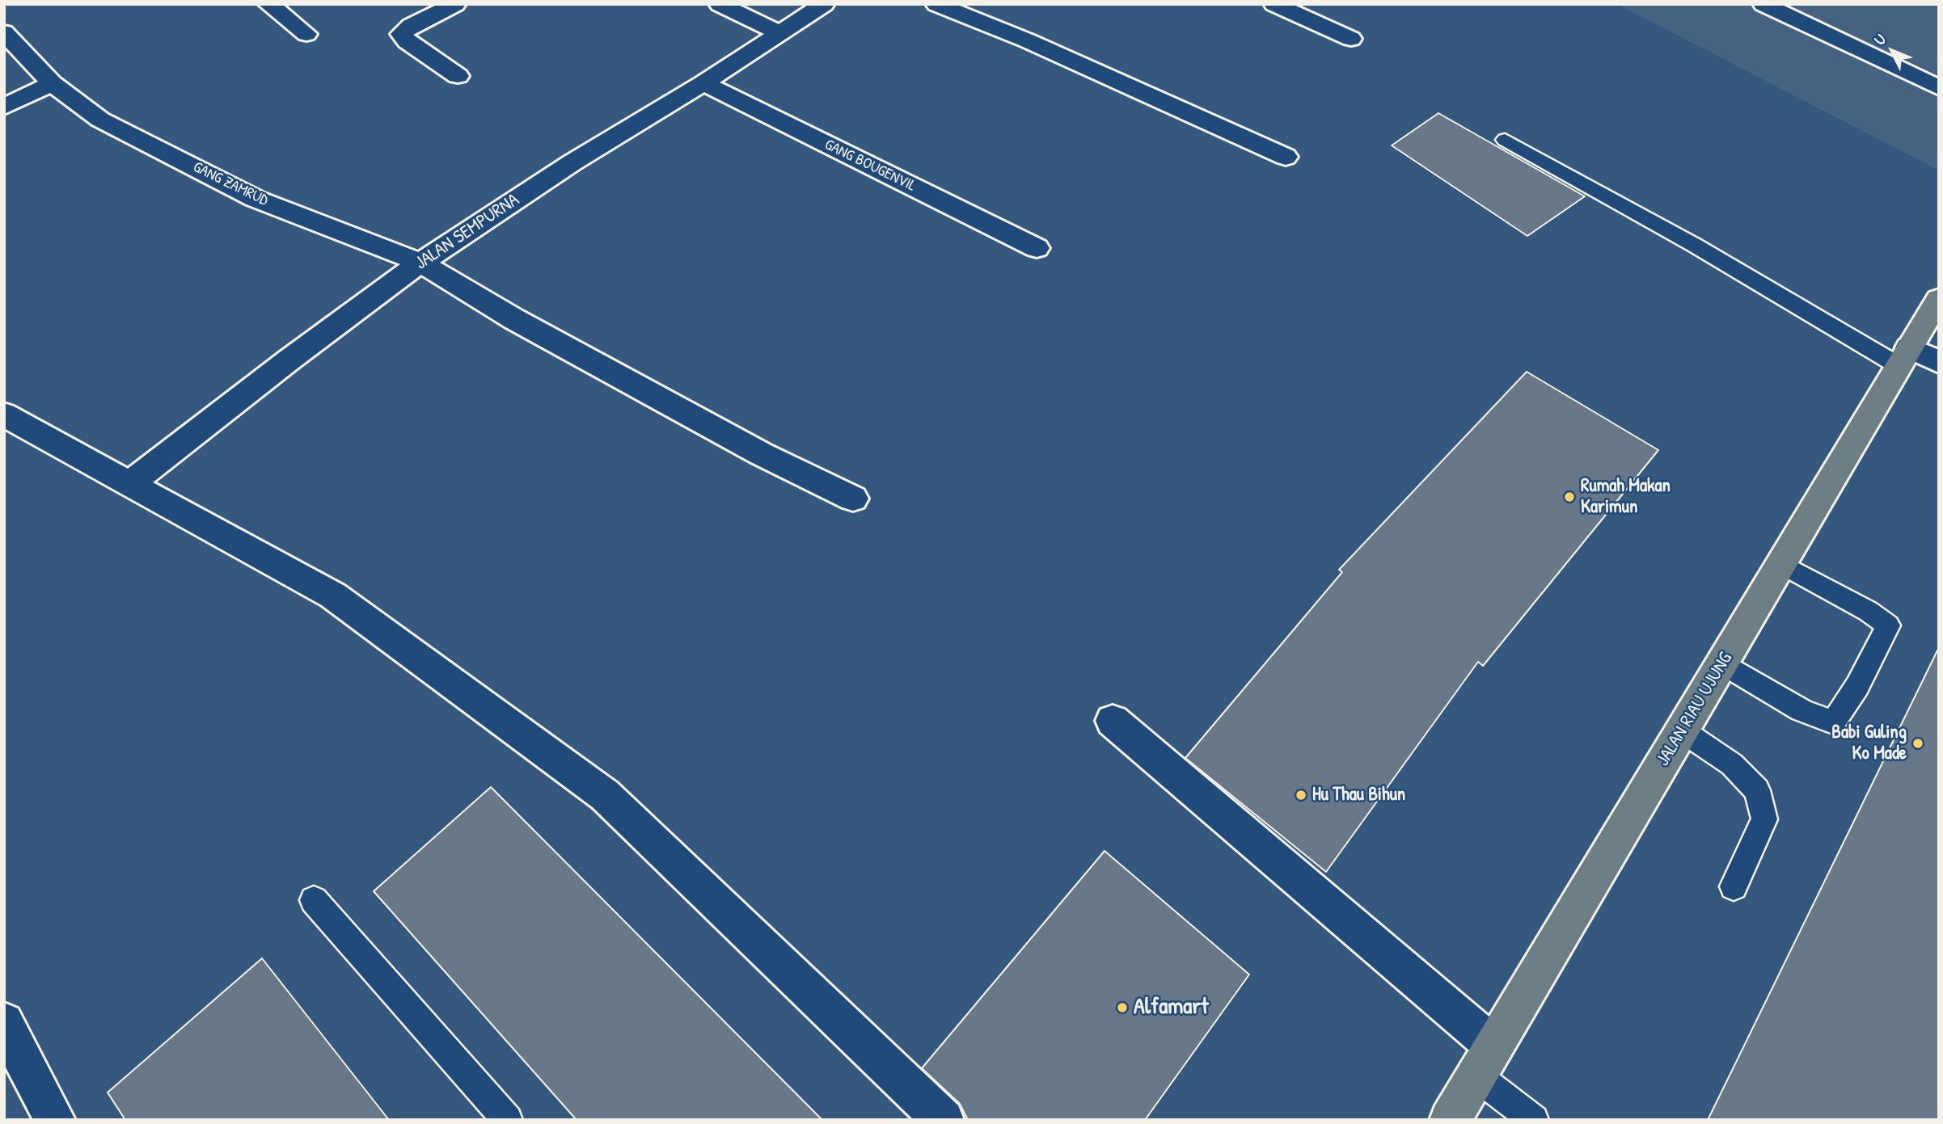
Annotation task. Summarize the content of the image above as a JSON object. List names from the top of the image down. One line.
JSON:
{"streets":{"main road":["JALAN RIAU UJUNG"],"street":["GANG BOUGENVIL","GANG ZAMRUD","JALAN SEMPURNA"]},"crossings":[["GANG BOUGENVIL","JALAN SEMPURNA"],["GANG ZAMRUD","JALAN SEMPURNA"]],"places":["Rumah Makan Karimun","Babi Guling Ko Made","Hu Thau Bihun","Alfamart"],"north":"top left"}
